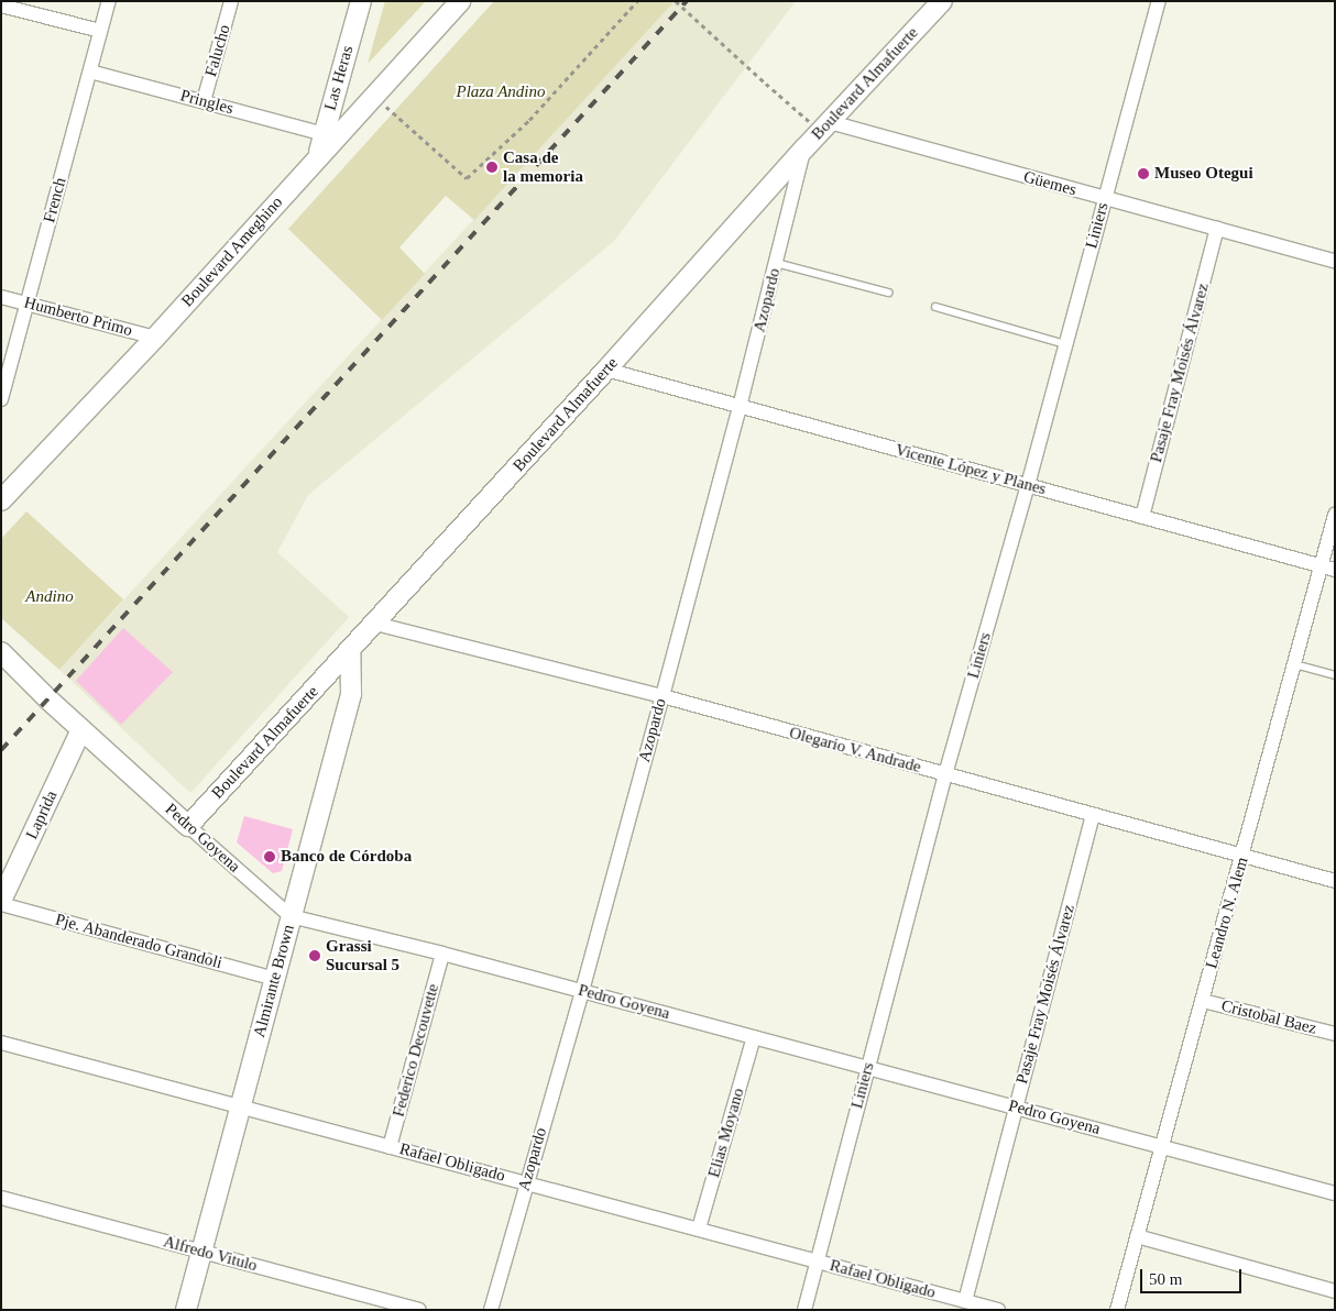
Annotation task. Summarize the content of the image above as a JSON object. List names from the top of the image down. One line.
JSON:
{"streets":{"main road":["Las Heras","Boulevard Almafuerte","Boulevard Ameghino","Laprida","Pedro Goyena","Almirante Brown"],"street":["Falucho","Pringles","Güemes","French","Liniers","Azopardo","Humberto Primo","Pasaje Fray Moisés Álvarez","Vicente López y Planes","Olegario V. Andrade","Leandro N. Alem","Pje. Abanderado Grandoli","Cristobal Baez","Federico Decouvette","Elias Moyano","Rafael Obligado","Alfredo Vitulo"]},"crossings":[["Falucho","Pringles"],["Las Heras","Pringles"],["Las Heras","Boulevard Ameghino"],["Boulevard Almafuerte","Güemes"],["Boulevard Almafuerte","Azopardo"],["Boulevard Almafuerte","Vicente López y Planes"],["Boulevard Almafuerte","Olegario V. Andrade"],["Boulevard Almafuerte","Pedro Goyena"],["Boulevard Almafuerte","Almirante Brown"],["Pringles","French"],["Güemes","Liniers"],["Güemes","Pasaje Fray Moisés Álvarez"],["French","Humberto Primo"],["Liniers","Vicente López y Planes"],["Liniers","Olegario V. Andrade"],["Liniers","Pedro Goyena"],["Liniers","Rafael Obligado"],["Boulevard Ameghino","Humberto Primo"],["Azopardo","Vicente López y Planes"],["Azopardo","Olegario V. Andrade"],["Azopardo","Pedro Goyena"],["Azopardo","Rafael Obligado"],["Pasaje Fray Moisés Álvarez","Vicente López y Planes"],["Pasaje Fray Moisés Álvarez","Olegario V. Andrade"],["Pasaje Fray Moisés Álvarez","Pedro Goyena"],["Pasaje Fray Moisés Álvarez","Rafael Obligado"],["Vicente López y Planes","Leandro N. Alem"],["Olegario V. Andrade","Leandro N. Alem"],["Laprida","Pedro Goyena"],["Laprida","Pje. Abanderado Grandoli"],["Pedro Goyena","Leandro N. Alem"],["Pedro Goyena","Almirante Brown"],["Pedro Goyena","Federico Decouvette"],["Pedro Goyena","Elias Moyano"],["Leandro N. Alem","Cristobal Baez"],["Pje. Abanderado Grandoli","Almirante Brown"],["Almirante Brown","Rafael Obligado"],["Almirante Brown","Alfredo Vitulo"],["Federico Decouvette","Rafael Obligado"],["Elias Moyano","Rafael Obligado"]],"parks":["Plaza Andino","Andino"],"places":["Casa de la memoria","Museo Otegui","Banco de Córdoba","Grassi Sucursal 5"],"scale_bar":"50 m"}
